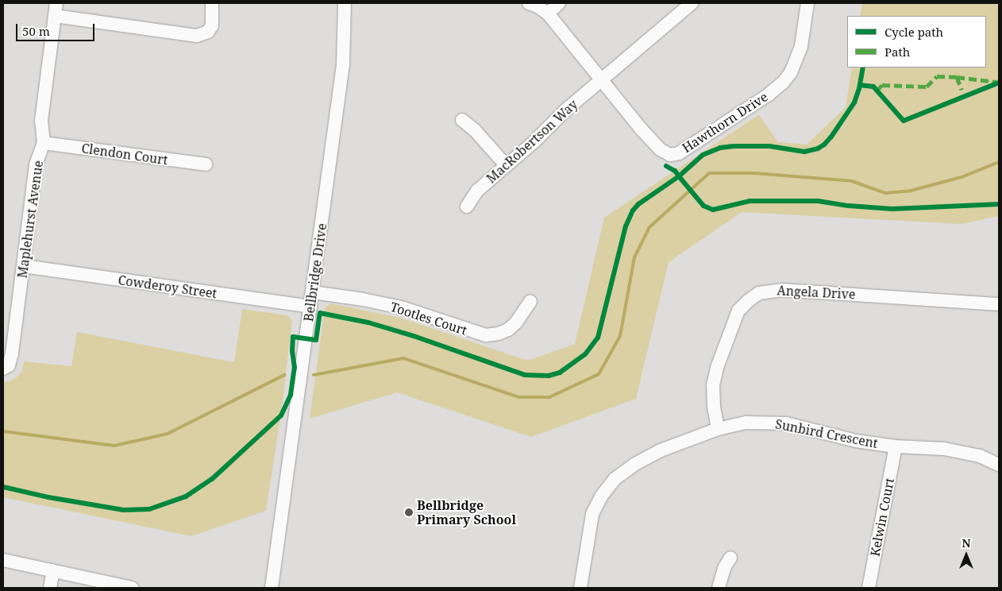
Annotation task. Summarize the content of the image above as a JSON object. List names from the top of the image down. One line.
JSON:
{"streets":{"street":["Hawthorn Drive","MacRobertson Way","Clendon Court","Maplehurst Avenue","Bellbridge Drive","Cowderoy Street","Angela Drive","Tootles Court","Sunbird Crescent","Kelwin Court"]},"crossings":[["Hawthorn Drive","MacRobertson Way"],["Clendon Court","Maplehurst Avenue"],["Maplehurst Avenue","Cowderoy Street"],["Bellbridge Drive","Cowderoy Street"],["Bellbridge Drive","Tootles Court"],["Angela Drive","Sunbird Crescent"],["Sunbird Crescent","Kelwin Court"]],"places":["Bellbridge Primary School"],"legend":["Cycle path","Path"],"scale_bar":"50 m","north":"top"}
